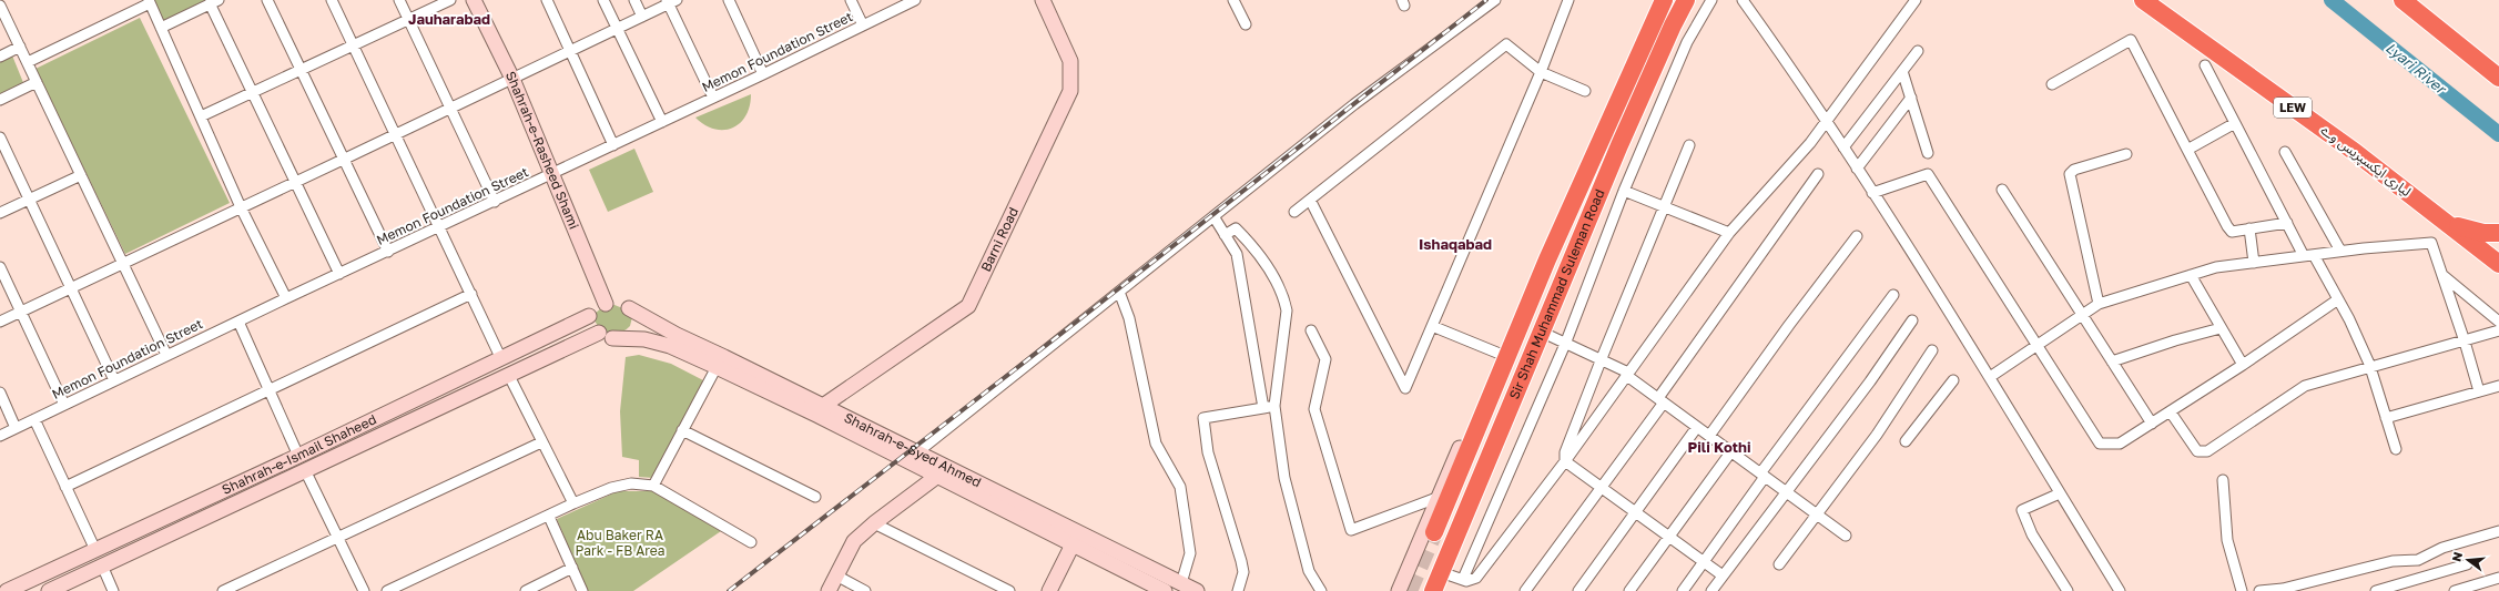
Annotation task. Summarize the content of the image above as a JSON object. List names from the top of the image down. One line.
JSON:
{"streets":{"highway":["LEW","لیاری ایکسپریس وے","Sir Shah Muhammad Suleman Road"],"main road":["Shahrah-e-Rasheed Shami","Barni Road","Shahrah-e-Syed Ahmed","Shahrah-e-Ismail Shaheed"],"street":["Memon Foundation Street"]},"crossings":[["Memon Foundation Street","Shahrah-e-Rasheed Shami"],["LEW","لیاری ایکسپریس وے"],["Shahrah-e-Rasheed Shami","Shahrah-e-Syed Ahmed"],["Shahrah-e-Rasheed Shami","Shahrah-e-Ismail Shaheed"],["Barni Road","Shahrah-e-Syed Ahmed"],["Shahrah-e-Syed Ahmed","Shahrah-e-Ismail Shaheed"]],"districts":["Jauharabad","Ishaqabad","Pili Kothi"],"water":["Lyari River"],"parks":["Abu Baker RA Park - FB Area"],"north":"left"}
